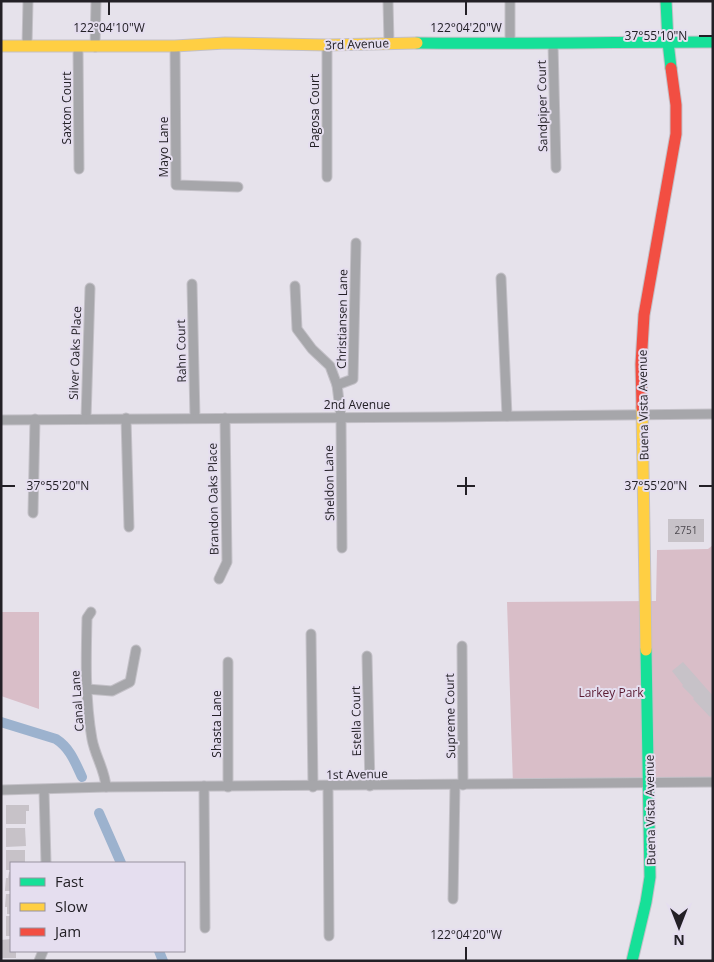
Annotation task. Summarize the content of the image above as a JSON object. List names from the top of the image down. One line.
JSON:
{"streets":{"street":["3rd Avenue","Sandpiper Court","Saxton Court","Pagosa Court","Mayo Lane","Christiansen Lane","Rahn Court","Silver Oaks Place","2nd Avenue","Buena Vista Avenue","Sheldon Lane","Brandon Oaks Place","Canal Lane","Supreme Court","Estella Court","Shasta Lane","1st Avenue"]},"crossings":[["3rd Avenue","Sandpiper Court"],["3rd Avenue","Saxton Court"],["3rd Avenue","Pagosa Court"],["3rd Avenue","Mayo Lane"],["3rd Avenue","Buena Vista Avenue"],["Christiansen Lane","Sheldon Lane"],["Rahn Court","2nd Avenue"],["Silver Oaks Place","2nd Avenue"],["2nd Avenue","Buena Vista Avenue"],["2nd Avenue","Sheldon Lane"],["2nd Avenue","Brandon Oaks Place"],["Buena Vista Avenue","1st Avenue"],["Canal Lane","1st Avenue"],["Supreme Court","1st Avenue"],["Estella Court","1st Avenue"],["Shasta Lane","1st Avenue"]],"parks":["Larkey Park"],"house_numbers":["2751"],"legend":["Fast","Slow","Jam"],"north":"bottom","coordinates":["122°04'10\"W","122°04'20\"W","37°55'10\"N","37°55'20\"N"]}
